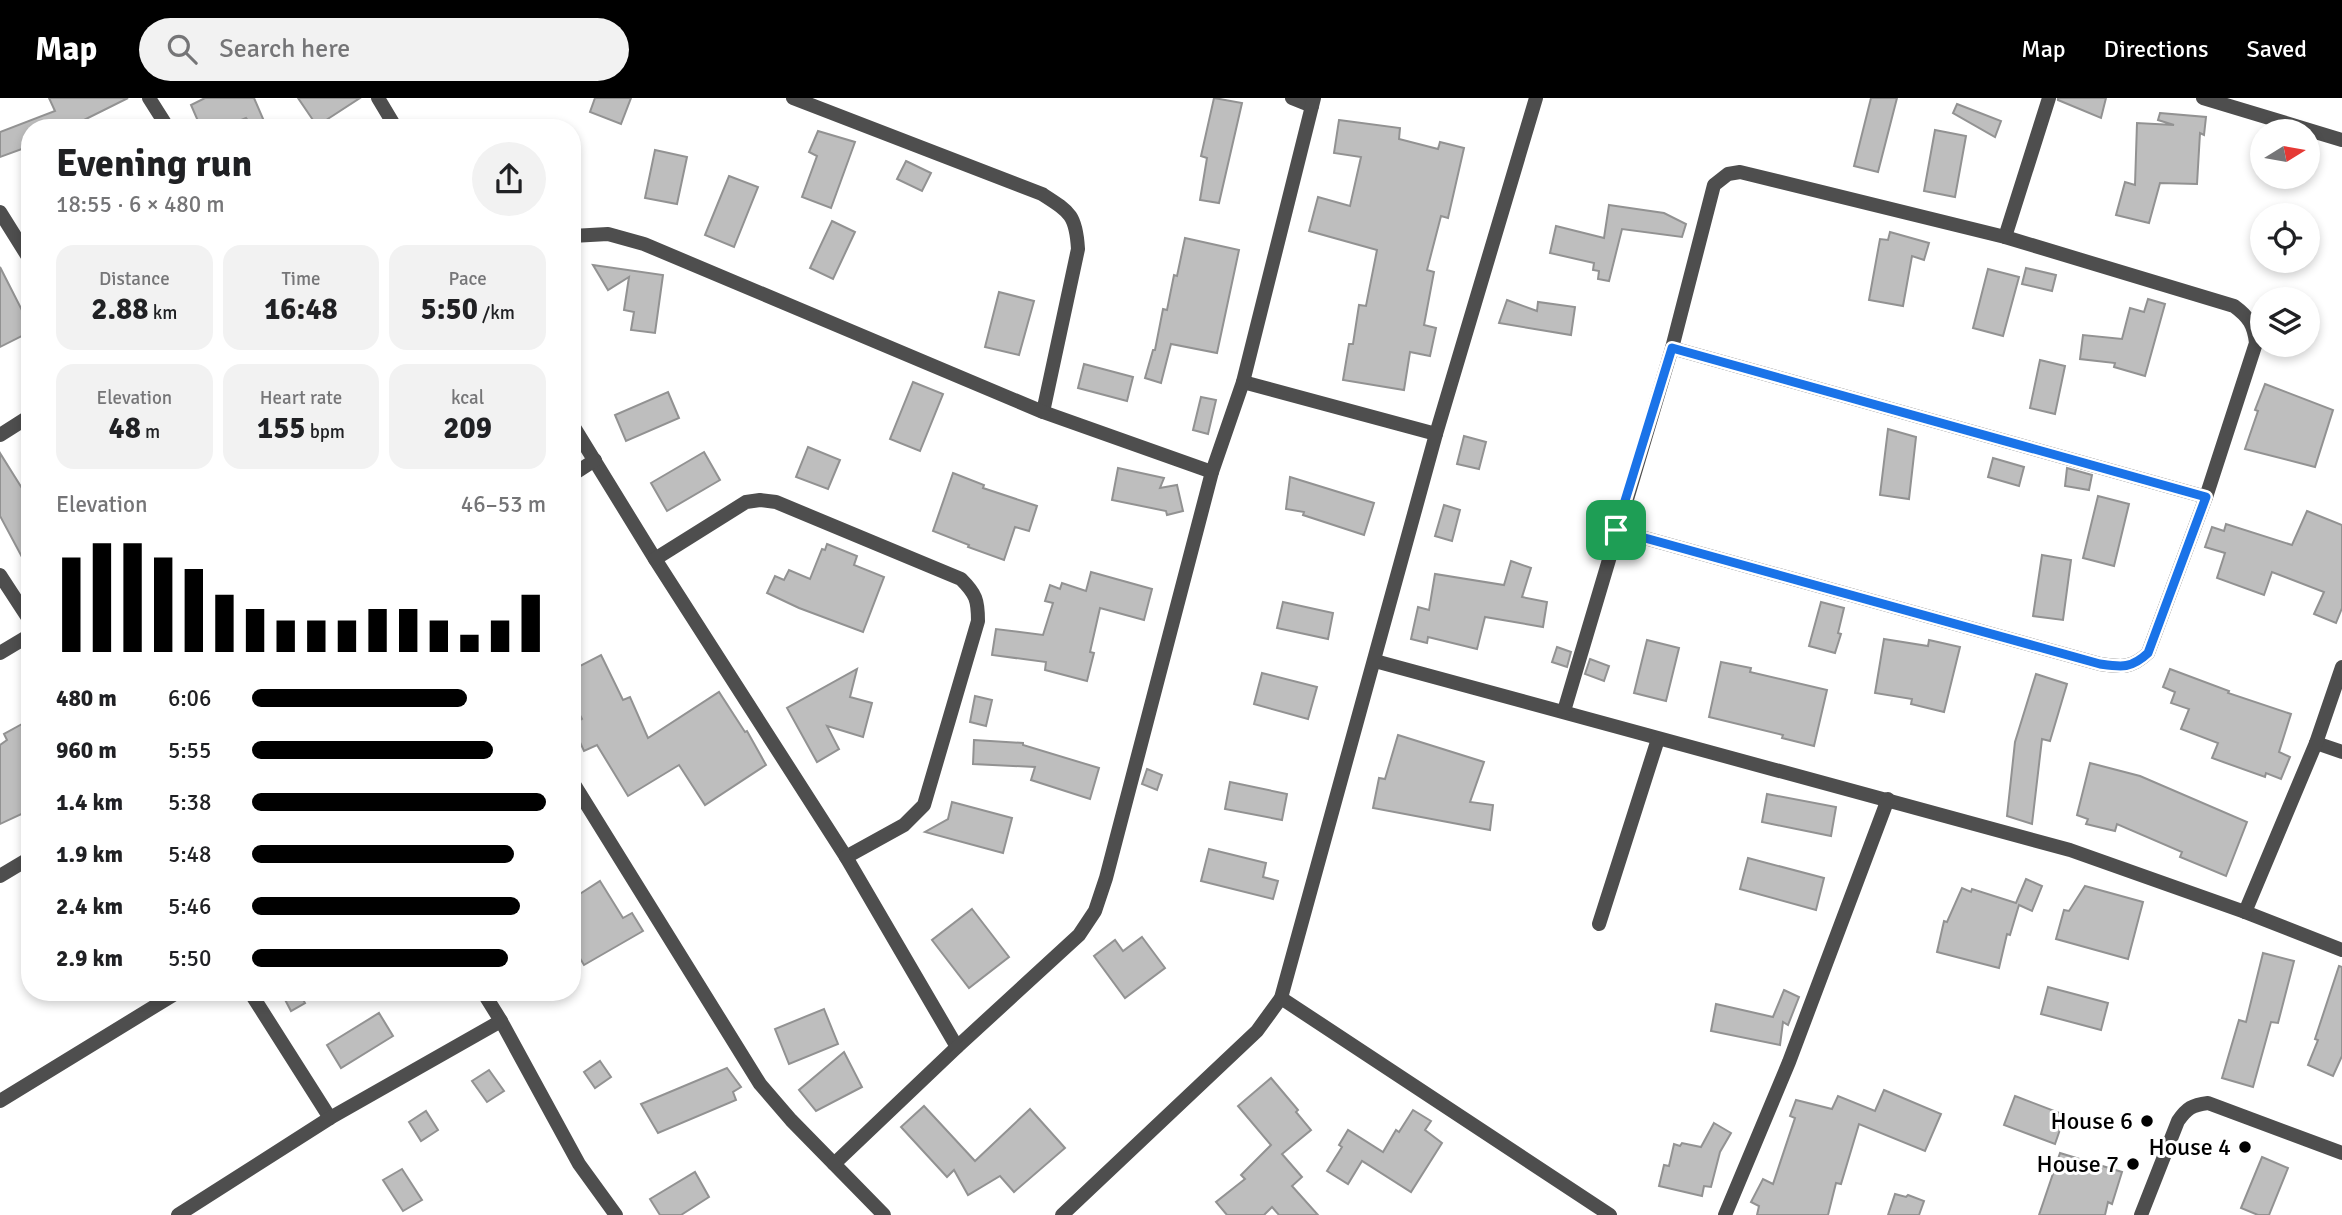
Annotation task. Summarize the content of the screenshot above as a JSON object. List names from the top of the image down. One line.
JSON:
{"places":["House 6","House 4","House 7"],"north":"right","page":{"header":"Map","search":"Search here","nav":["Map","Directions","Saved"],"heading":["Evening run","18:55 · 6 × 480 m"],"stats":[["Distance","2.88 km"],["Time","16:48"],["Pace","5:50 /km"],["Elevation","48 m"],["Heart rate","155 bpm"],["kcal","209"]],"chart":["Elevation","46–53 m"],"list":[{"name":"480 m","note":"6:06"},{"name":"960 m","note":"5:55"},{"name":"1.4 km","note":"5:38"},{"name":"1.9 km","note":"5:48"},{"name":"2.4 km","note":"5:46"},{"name":"2.9 km","note":"5:50"}]}}
